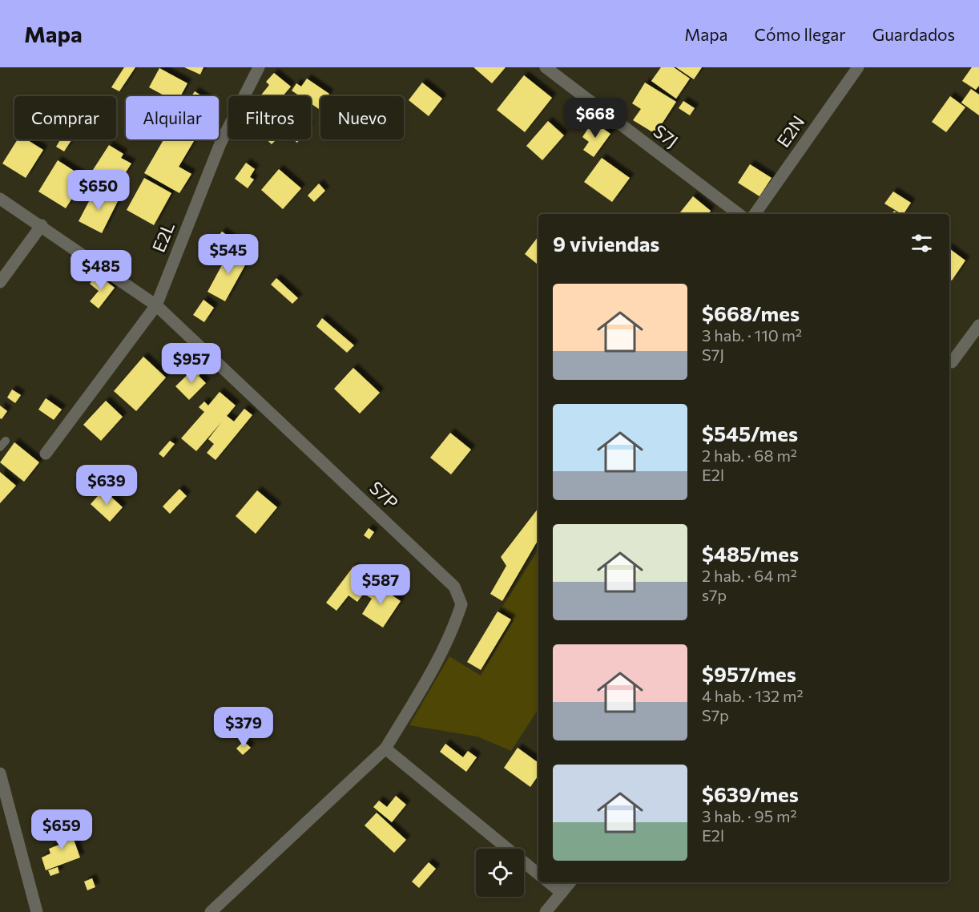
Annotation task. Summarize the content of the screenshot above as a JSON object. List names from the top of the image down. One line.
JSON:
{"streets":{"street":["E2N","S7J","E2L","S7P"]},"crossings":[["E2L","S7P"]],"page":{"header":"Mapa","nav":["Mapa","Cómo llegar","Guardados"],"chip":["Comprar","Alquilar","Filtros","Nuevo"],"price":["$668","$650","$545","$485","$957","$639","$587","$379","$659"],"heading":"9 viviendas","list":[{"name":"$668/mes","note":"3 hab. · 110 m² · S7J"},{"name":"$545/mes","note":"2 hab. · 68 m² · E2l"},{"name":"$485/mes","note":"2 hab. · 64 m² · s7p"},{"name":"$957/mes","note":"4 hab. · 132 m² · S7p"},{"name":"$639/mes","note":"3 hab. · 95 m² · E2l"}]}}
